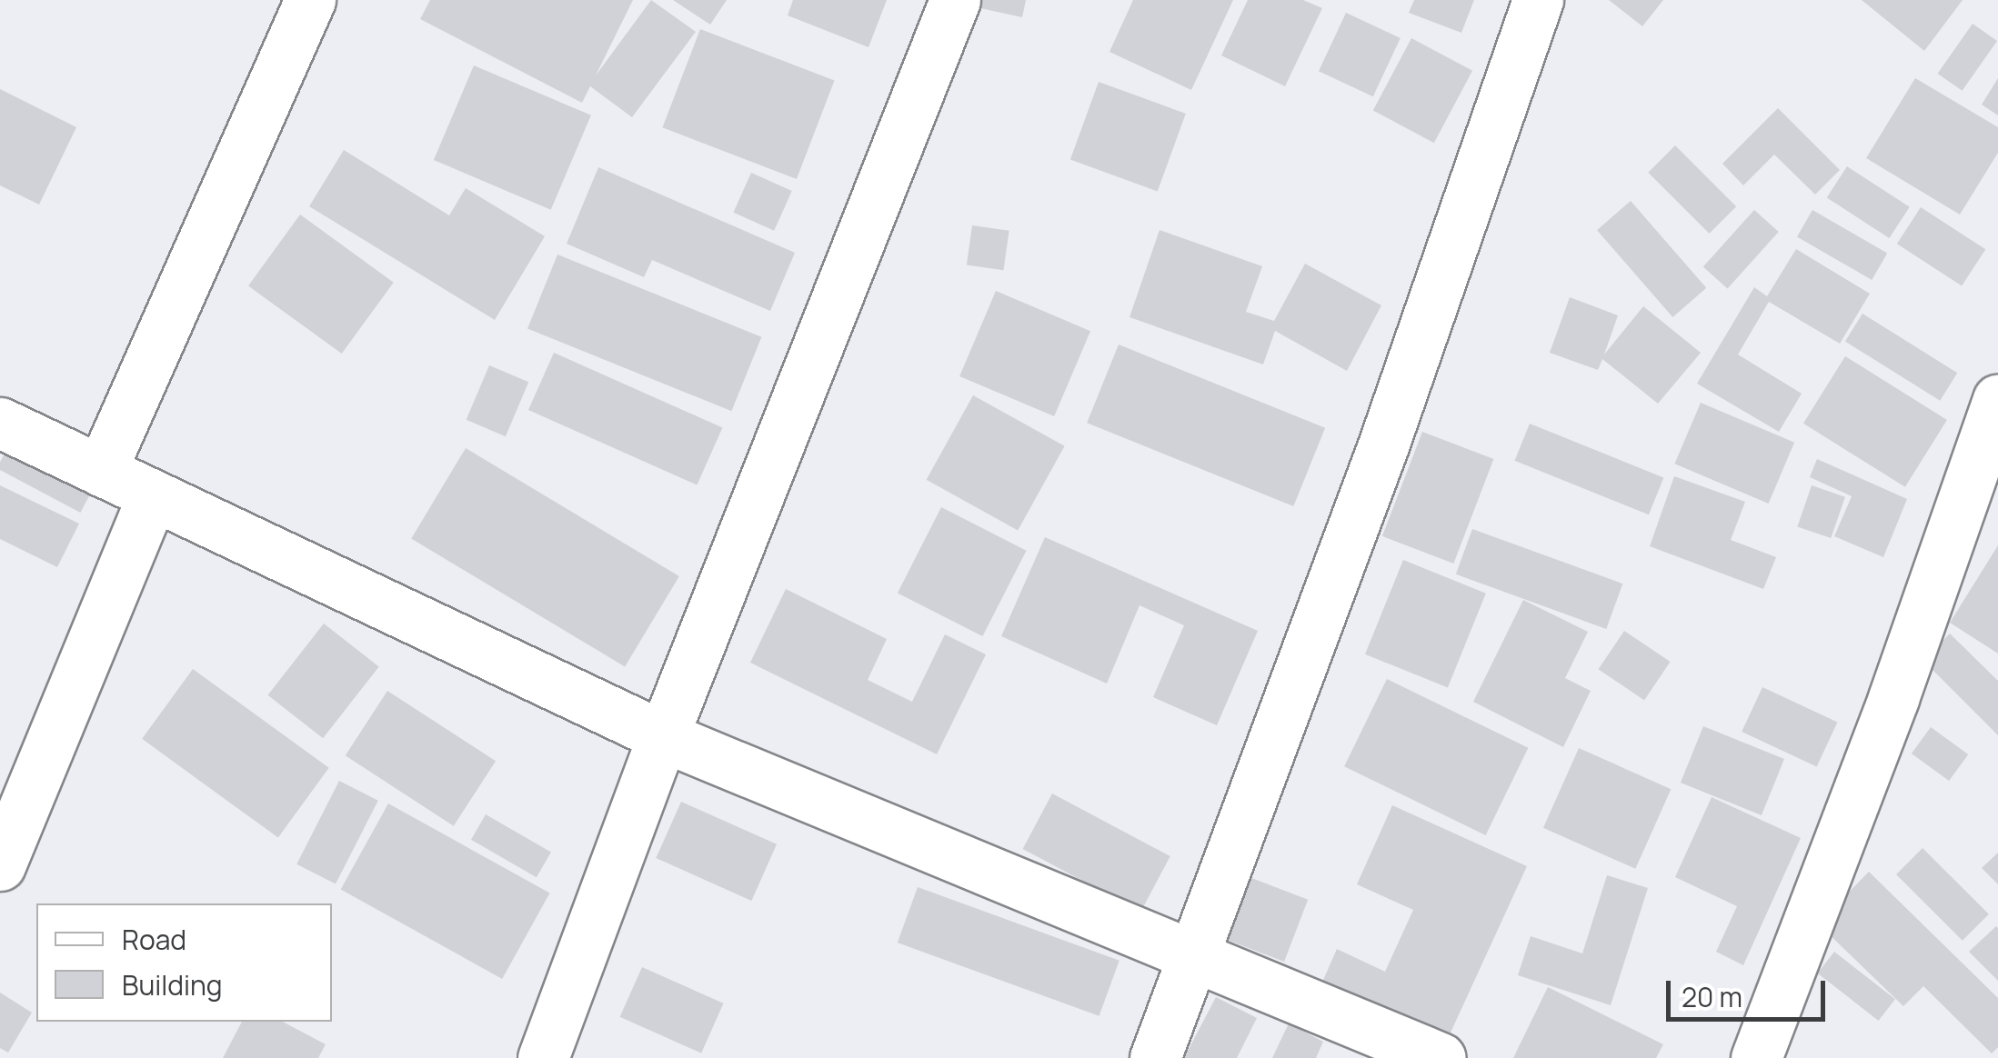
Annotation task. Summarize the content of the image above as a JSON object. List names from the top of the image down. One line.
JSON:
{"legend":["Road","Building"],"scale_bar":"20 m"}
